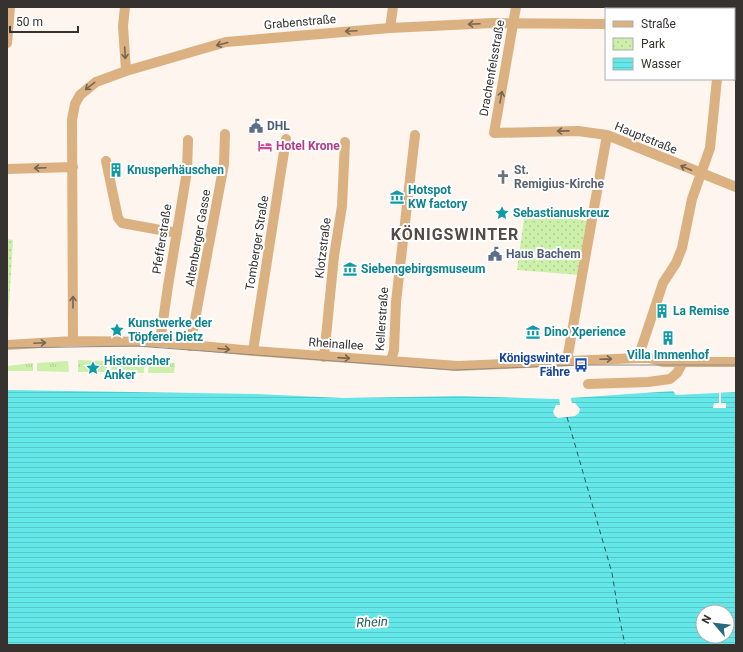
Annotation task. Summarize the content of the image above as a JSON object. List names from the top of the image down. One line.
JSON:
{"streets":{"street":["Grabenstraße","Drachenfelsstraße","Hauptstraße","Altenberger Gasse","Pfefferstraße","Tomberger Straße","Klotzstraße","Kellerstraße","Rheinallee"]},"crossings":[["Grabenstraße","Drachenfelsstraße"],["Grabenstraße","Rheinallee"],["Drachenfelsstraße","Hauptstraße"],["Altenberger Gasse","Rheinallee"],["Pfefferstraße","Rheinallee"],["Tomberger Straße","Rheinallee"],["Klotzstraße","Rheinallee"],["Kellerstraße","Rheinallee"]],"one_way":["Drachenfelsstraße","Hauptstraße","Rheinallee"],"districts":["KÖNIGSWINTER"],"water":["Rhein"],"places":{"public building":["DHL","Haus Bachem"],"hotel":["Hotel Krone"],"building":["Knusperhäuschen","La Remise","Villa Immenhof"],"church":["St. Remigius-Kirche"],"museum":["Hotspot KW factory","Siebengebirgsmuseum","Dino Xperience"],"place":["Sebastianuskreuz","Kunstwerke der Töpferei Dietz","Historischer Anker"],"bus stop":["Königswinter Fähre"]},"legend":["Straße","Park","Wasser"],"scale_bar":"50 m","north":"top left"}
